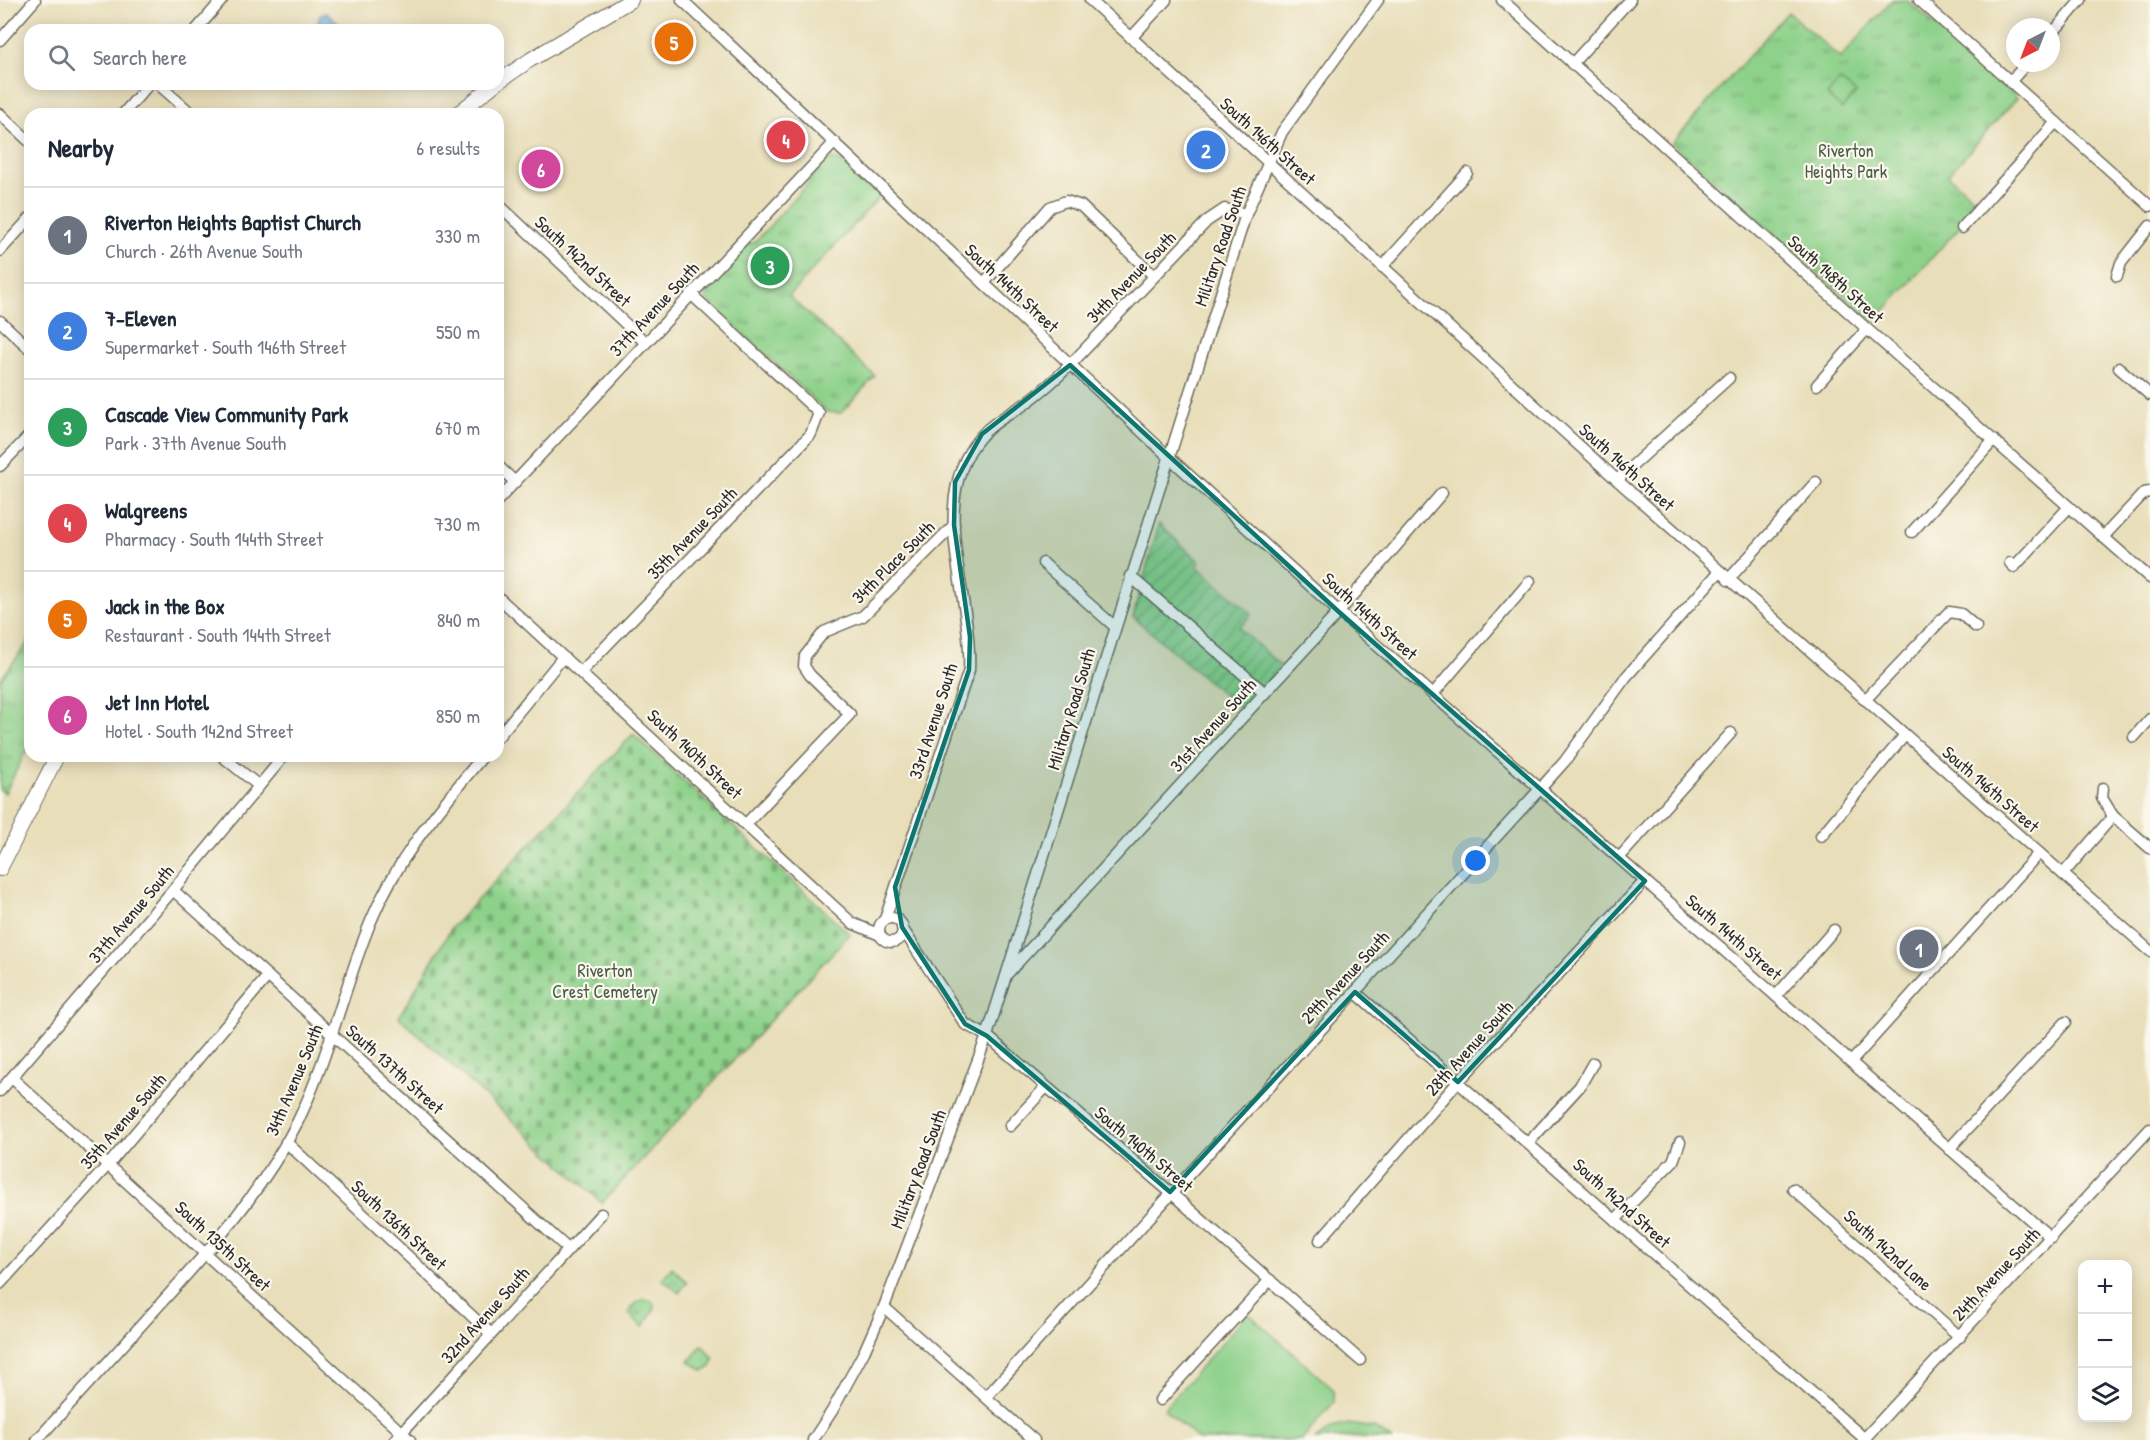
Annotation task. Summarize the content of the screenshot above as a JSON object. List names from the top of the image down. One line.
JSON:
{"streets":{"street":["South 146th Street","Military Road South","South 142nd Street","34th Avenue South","South 148th Street","South 144th Street","37th Avenue South","35th Avenue South","34th Place South","33rd Avenue South","31st Avenue South","South 140th Street","29th Avenue South","28th Avenue South","South 137th Street","South 136th Street","South 135th Street","South 142nd Lane","24th Avenue South","32nd Avenue South"]},"crossings":[["South 146th Street","Military Road South"],["South 146th Street","29th Avenue South"],["Military Road South","34th Avenue South"],["Military Road South","South 144th Street"],["Military Road South","31st Avenue South"],["Military Road South","South 140th Street"],["South 142nd Street","37th Avenue South"],["South 142nd Street","29th Avenue South"],["South 142nd Street","28th Avenue South"],["South 142nd Street","24th Avenue South"],["34th Avenue South","South 144th Street"],["34th Avenue South","34th Place South"],["34th Avenue South","33rd Avenue South"],["34th Avenue South","South 137th Street"],["34th Avenue South","South 136th Street"],["34th Avenue South","South 135th Street"],["South 144th Street","37th Avenue South"],["South 144th Street","31st Avenue South"],["South 144th Street","29th Avenue South"],["South 144th Street","28th Avenue South"],["South 144th Street","24th Avenue South"],["37th Avenue South","35th Avenue South"],["37th Avenue South","South 137th Street"],["37th Avenue South","South 135th Street"],["35th Avenue South","South 140th Street"],["35th Avenue South","South 137th Street"],["35th Avenue South","South 135th Street"],["34th Place South","33rd Avenue South"],["34th Place South","South 140th Street"],["33rd Avenue South","South 140th Street"],["South 140th Street","29th Avenue South"],["South 137th Street","32nd Avenue South"],["South 136th Street","32nd Avenue South"],["South 135th Street","32nd Avenue South"],["South 142nd Lane","24th Avenue South"]],"parks":["Riverton Heights Park","Riverton Crest Cemetery"],"north":"bottom left","page":{"pins":["5","4","2","6","3","1"],"search":"Search here","heading":["Nearby","6 results"],"list":[{"mark":"1","name":"Riverton Heights Baptist Church","note":"Church · 26th Avenue South","value":"330 m"},{"mark":"2","name":"7-Eleven","note":"Supermarket · South 146th Street","value":"550 m"},{"mark":"3","name":"Cascade View Community Park","note":"Park · 37th Avenue South","value":"670 m"},{"mark":"4","name":"Walgreens","note":"Pharmacy · South 144th Street","value":"730 m"},{"mark":"5","name":"Jack in the Box","note":"Restaurant · South 144th Street","value":"840 m"},{"mark":"6","name":"Jet Inn Motel","note":"Hotel · South 142nd Street","value":"850 m"}],"map_buttons":["+","−"]}}
